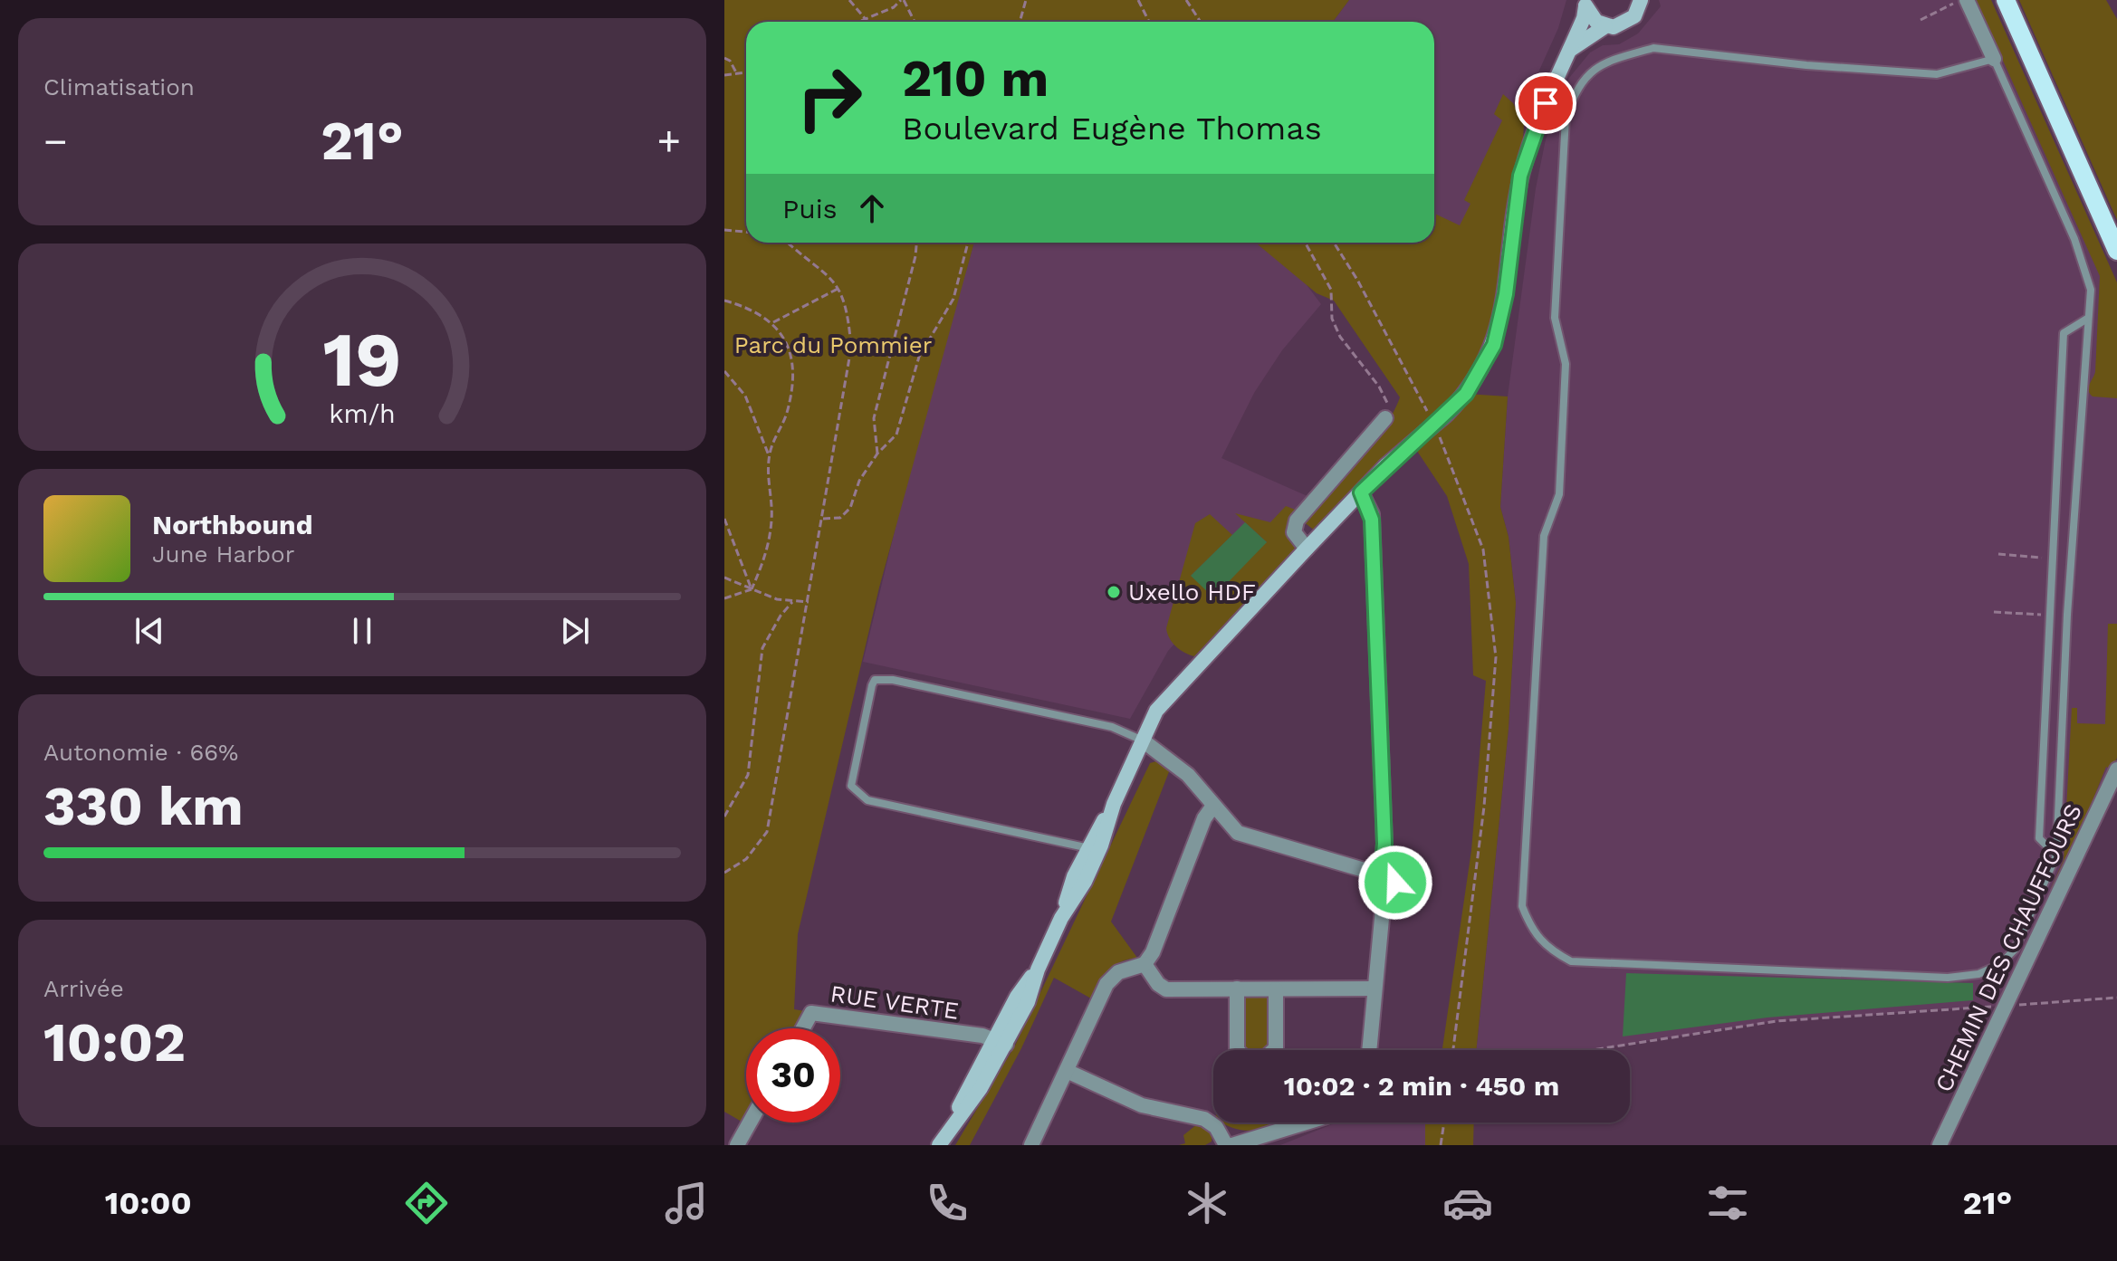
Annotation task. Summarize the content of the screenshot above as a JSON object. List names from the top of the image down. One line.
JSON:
{"streets":{"street":["CHEMIN DES CHAUFFOURS","RUE VERTE"]},"parks":["Parc du Pommier"],"places":["Uxello HDF"],"page":{"tile":["Climatisation",["Autonomie · 66%","330 km"],["Arrivée","10:02"]],"turn":["210 m","Boulevard Eugène Thomas"],"heat":["−","21°","+"],"then":"Puis","song":["Northbound","June Harbor"],"limit":"30","trip":"10:02 · 2 min · 450 m","tabs":["10:00","21°"],"gauge":["19","km/h"]}}
